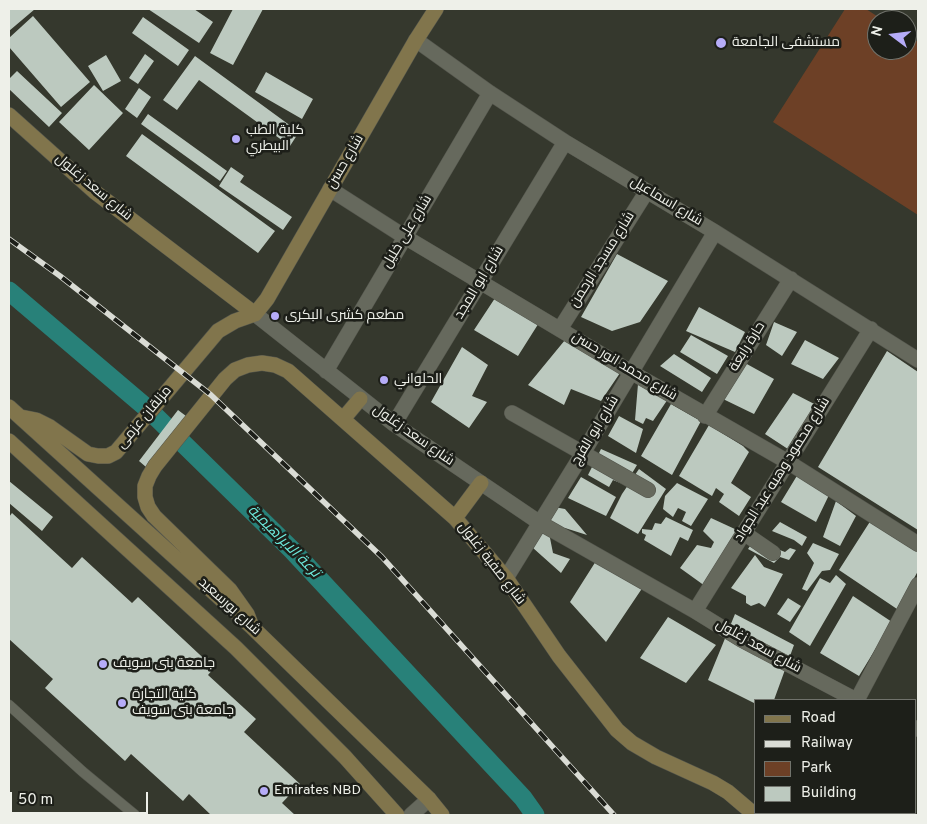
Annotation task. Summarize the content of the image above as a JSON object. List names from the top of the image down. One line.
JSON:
{"streets":{"street":["شارع حسن","شارع سعد زغلول","شارع اسماعيل","شارع على خليل","شارع مسجد الرحمن","شارع ابو المجد","حارة رابعة","شارع محمد انور حسن","مزلقان عزمى","شارع ابو الفرج","شارع محمود وهبه عبد الجواد","شارع صفية زغلول","شارع بورسعيد"]},"crossings":[["شارع حسن","شارع سعد زغلول"],["شارع حسن","شارع اسماعيل"],["شارع حسن","شارع محمد انور حسن"],["شارع حسن","مزلقان عزمى"],["شارع سعد زغلول","شارع على خليل"],["شارع سعد زغلول","شارع ابو المجد"],["شارع سعد زغلول","مزلقان عزمى"],["شارع سعد زغلول","شارع ابو الفرج"],["شارع سعد زغلول","شارع محمود وهبه عبد الجواد"],["شارع اسماعيل","شارع على خليل"],["شارع اسماعيل","شارع مسجد الرحمن"],["شارع اسماعيل","شارع ابو المجد"],["شارع اسماعيل","حارة رابعة"],["شارع اسماعيل","شارع ابو الفرج"],["شارع اسماعيل","شارع محمود وهبه عبد الجواد"],["شارع على خليل","شارع محمد انور حسن"],["شارع مسجد الرحمن","شارع محمد انور حسن"],["شارع ابو المجد","شارع محمد انور حسن"],["حارة رابعة","شارع محمد انور حسن"],["شارع محمد انور حسن","شارع ابو الفرج"],["شارع محمد انور حسن","شارع محمود وهبه عبد الجواد"],["مزلقان عزمى","شارع بورسعيد"],["شارع ابو الفرج","شارع صفية زغلول"],["شارع صفية زغلول","شارع بورسعيد"]],"water":["ترعة الابراهيمية"],"places":["مستشفى الجامعة","كلية الطب البيطري","مطعم كشرى البكرى","الحلواني","جامعة بنى سويف","كلية التجارة جامعة بنى سويف","Emirates NBD"],"legend":["Road","Railway","Park","Building"],"scale_bar":"50 m","north":"left"}
